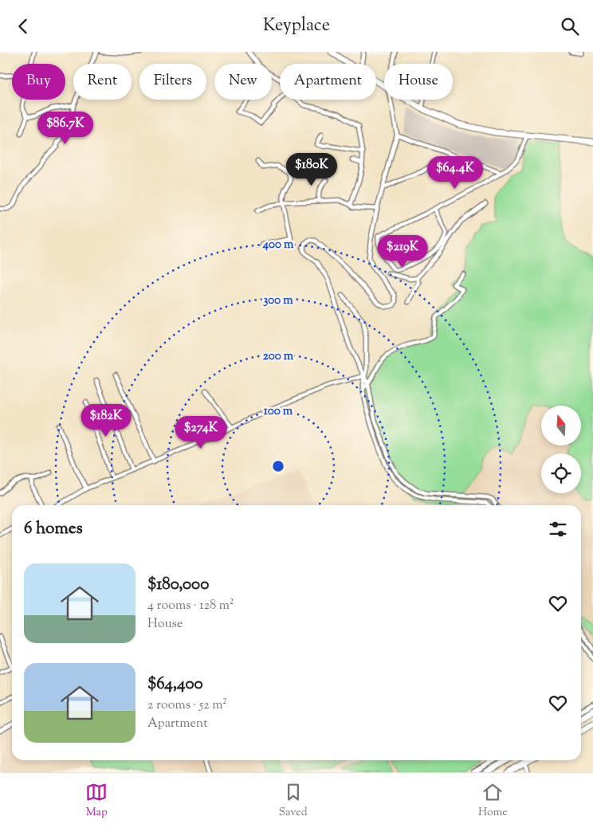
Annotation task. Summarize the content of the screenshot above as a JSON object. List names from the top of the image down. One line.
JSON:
{"north":"top","page":{"header":"Keyplace","chip":["Buy","Rent","Filters","New","Apartment","House"],"price":["$86.7K","$180K","$64.4K","$219K","$182K","$274K"],"heading":"6 homes","list":[{"name":"$180,000","note":"4 rooms · 128 m² · House"},{"name":"$64,400","note":"2 rooms · 52 m² · Apartment"}],"tabs":["Map","Saved","Home"]},"rings":["400 m","300 m","200 m","100 m"]}
